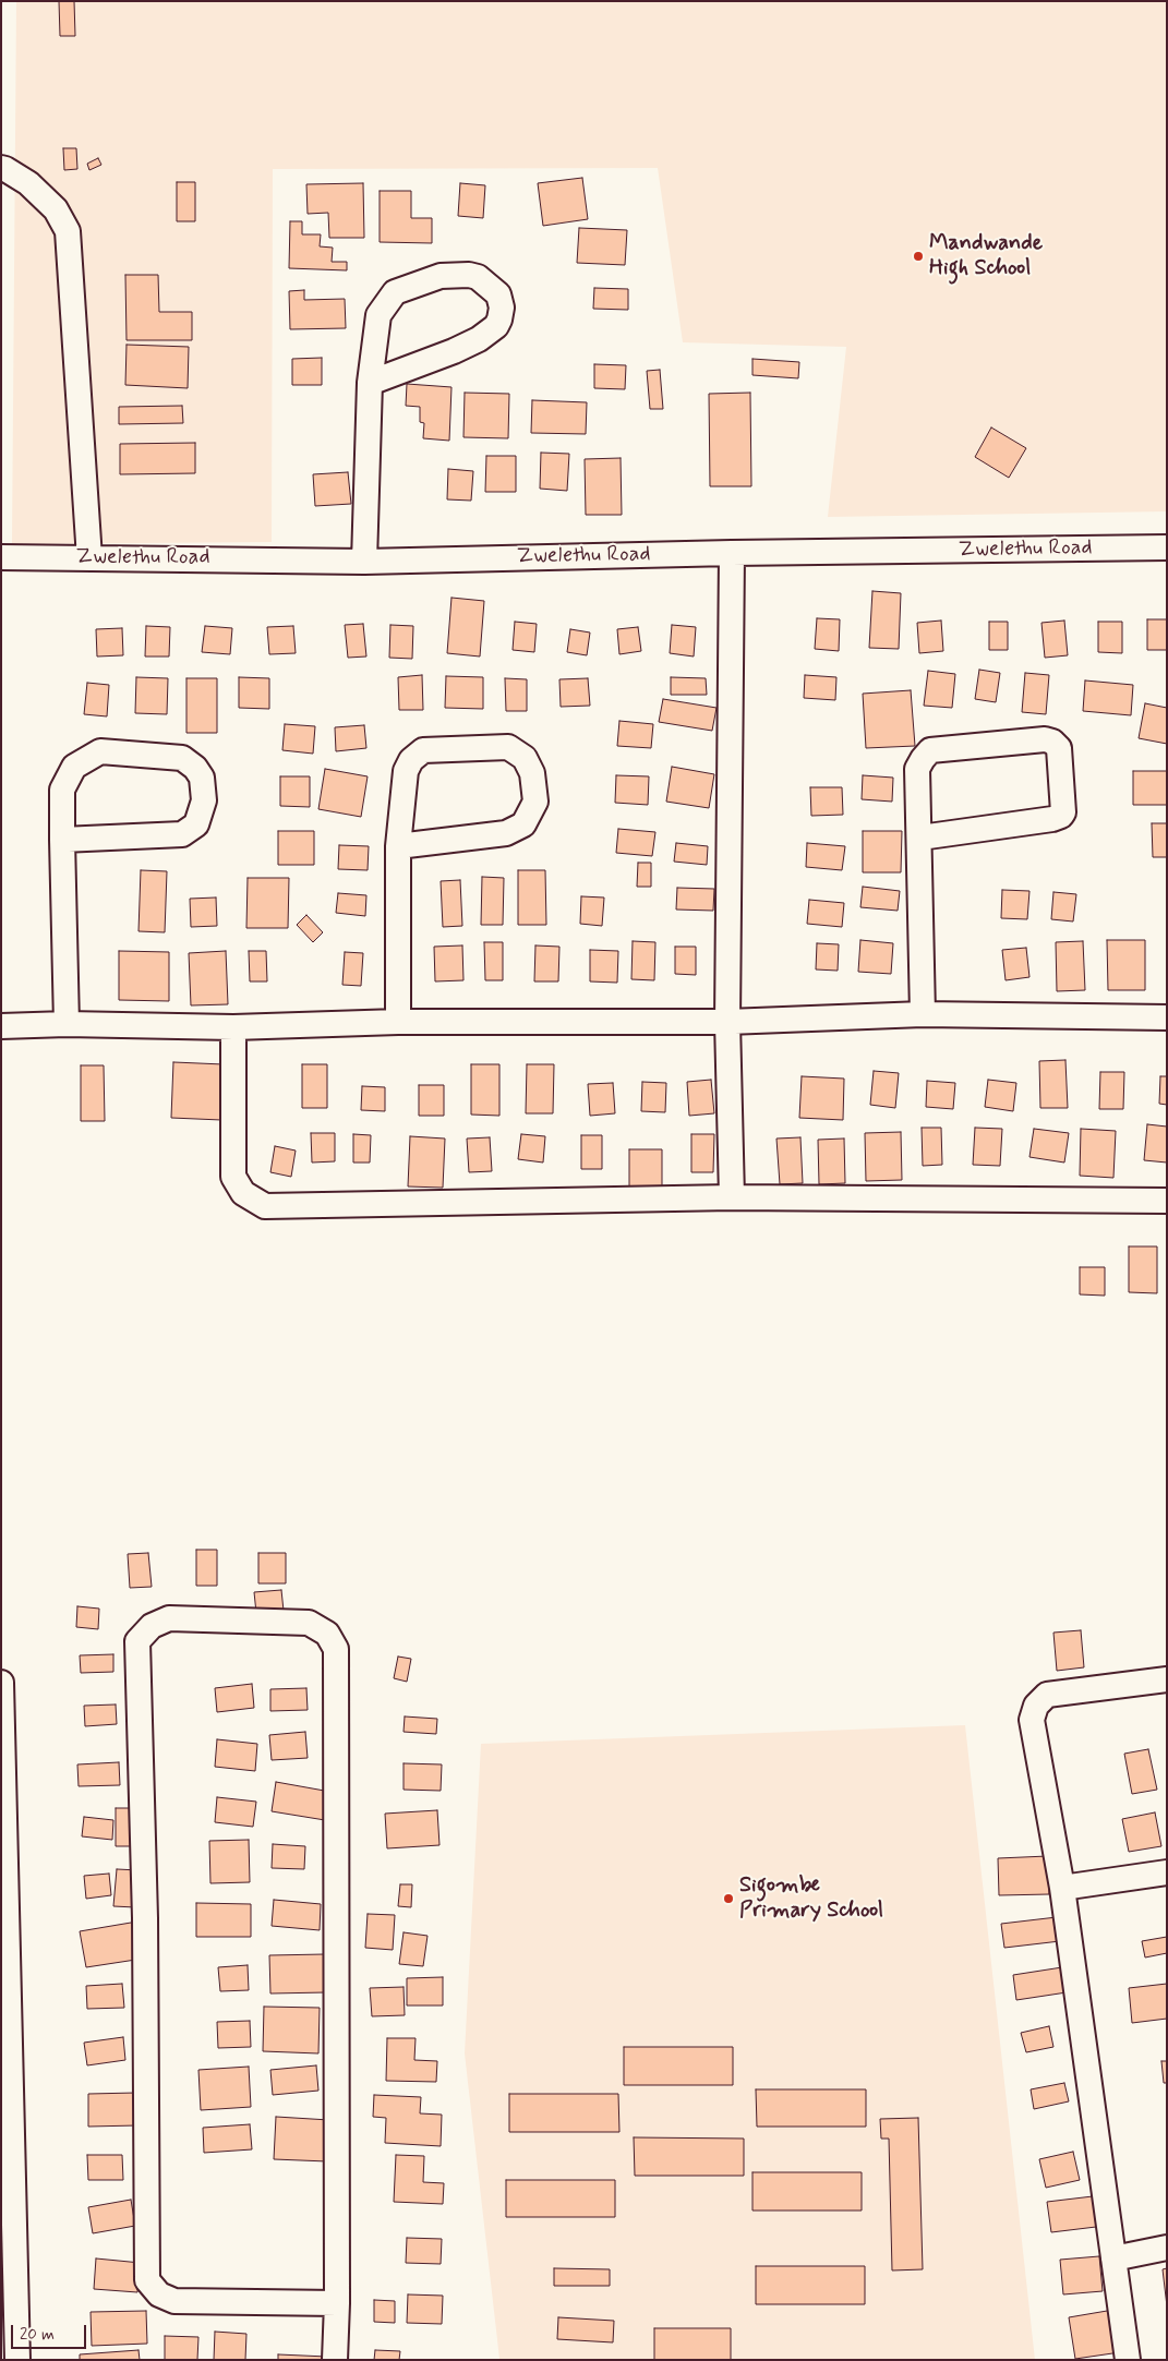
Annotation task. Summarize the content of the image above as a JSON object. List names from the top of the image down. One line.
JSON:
{"streets":{"street":["Zwelethu Road"]},"places":["Mandwande High School","Sigombe Primary School"],"scale_bar":"20 m"}
